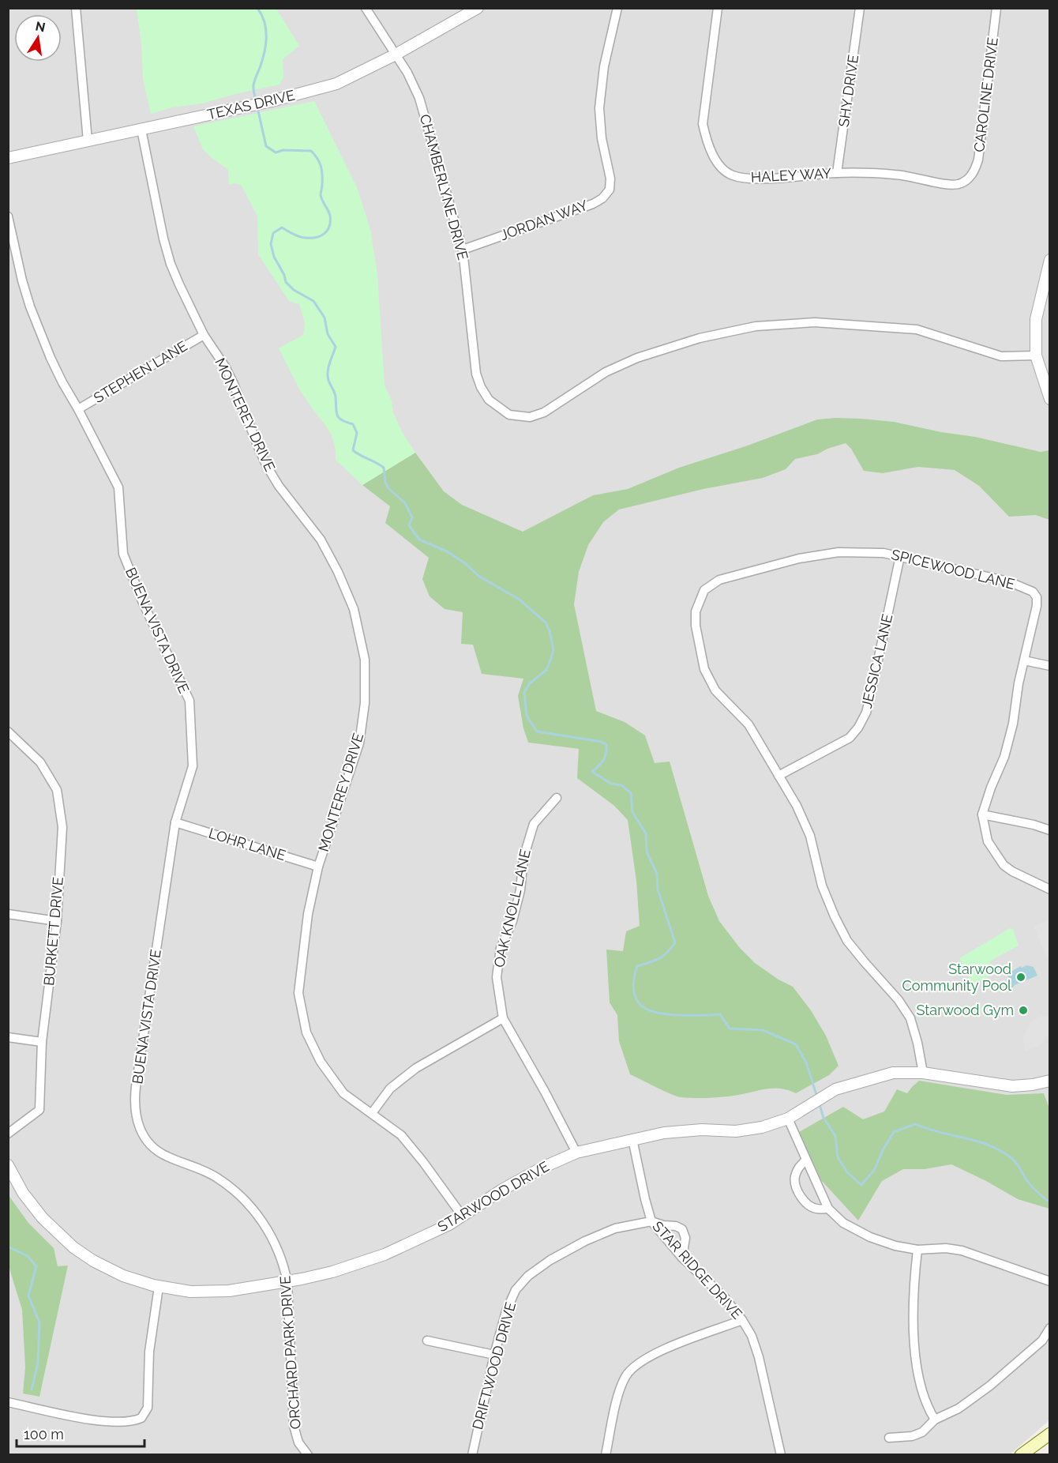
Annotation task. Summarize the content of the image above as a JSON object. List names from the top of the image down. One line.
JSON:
{"streets":{"street":["SHY DRIVE","CAROLINE DRIVE","TEXAS DRIVE","HALEY WAY","CHAMBERLYNE DRIVE","JORDAN WAY","STEPHEN LANE","MONTEREY DRIVE","SPICEWOOD LANE","BUENA VISTA DRIVE","JESSICA LANE","LOHR LANE","OAK KNOLL LANE","BURKETT DRIVE","STARWOOD DRIVE","STAR RIDGE DRIVE","ORCHARD PARK DRIVE","DRIFTWOOD DRIVE"]},"crossings":[["SHY DRIVE","HALEY WAY"],["CAROLINE DRIVE","HALEY WAY"],["TEXAS DRIVE","CHAMBERLYNE DRIVE"],["TEXAS DRIVE","MONTEREY DRIVE"],["CHAMBERLYNE DRIVE","JORDAN WAY"],["STEPHEN LANE","MONTEREY DRIVE"],["STEPHEN LANE","BUENA VISTA DRIVE"],["MONTEREY DRIVE","LOHR LANE"],["MONTEREY DRIVE","STARWOOD DRIVE"],["SPICEWOOD LANE","JESSICA LANE"],["BUENA VISTA DRIVE","LOHR LANE"],["BUENA VISTA DRIVE","ORCHARD PARK DRIVE"],["OAK KNOLL LANE","STARWOOD DRIVE"],["STARWOOD DRIVE","STAR RIDGE DRIVE"],["STARWOOD DRIVE","ORCHARD PARK DRIVE"],["STAR RIDGE DRIVE","DRIFTWOOD DRIVE"]],"places":["Starwood Community Pool","Starwood Gym"],"scale_bar":"100 m","north":"top"}
